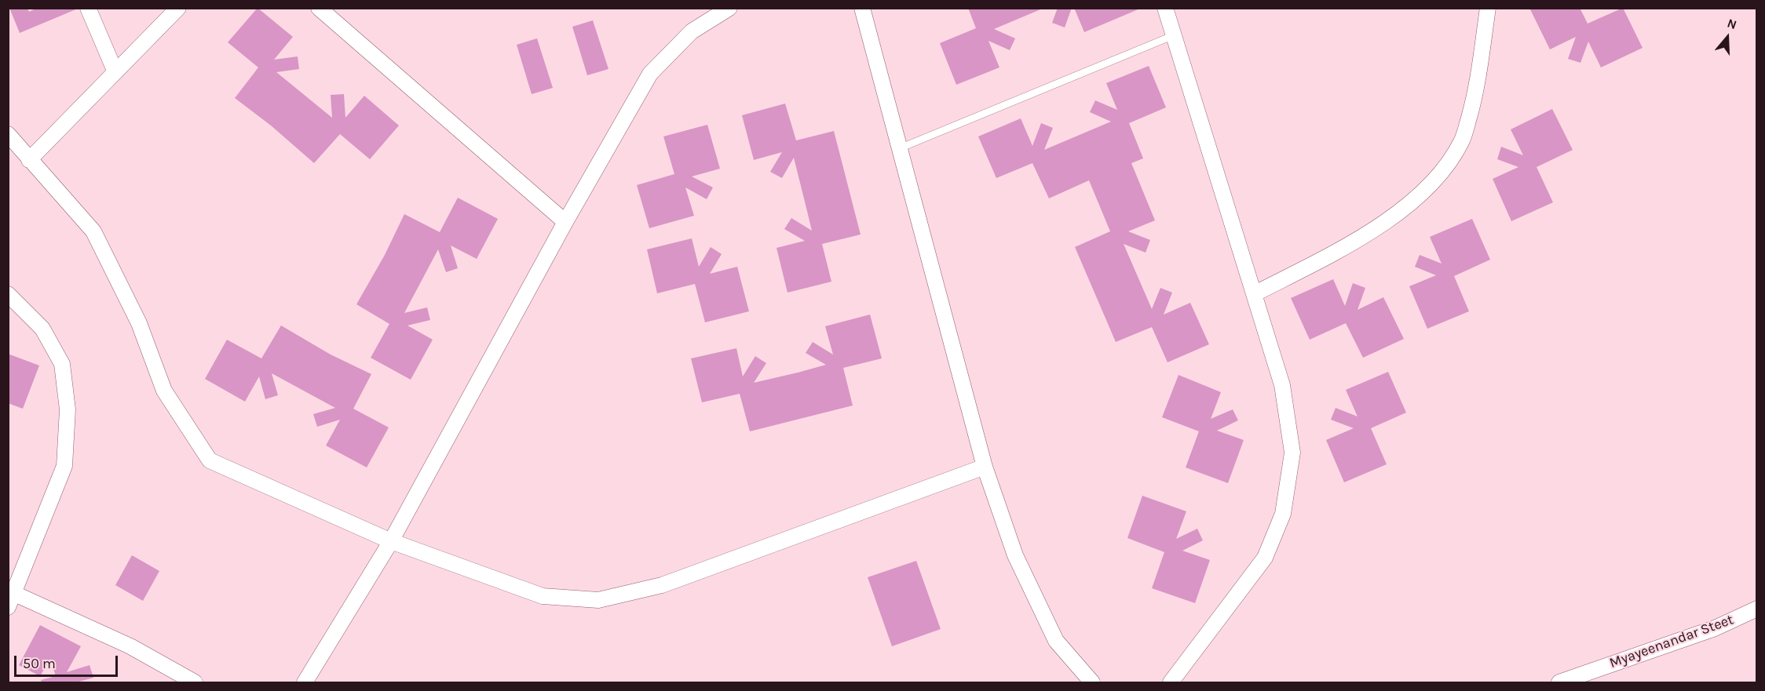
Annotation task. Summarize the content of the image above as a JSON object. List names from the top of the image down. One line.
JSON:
{"streets":{"street":["Myayeenandar Steet"]},"scale_bar":"50 m","north":"top"}
